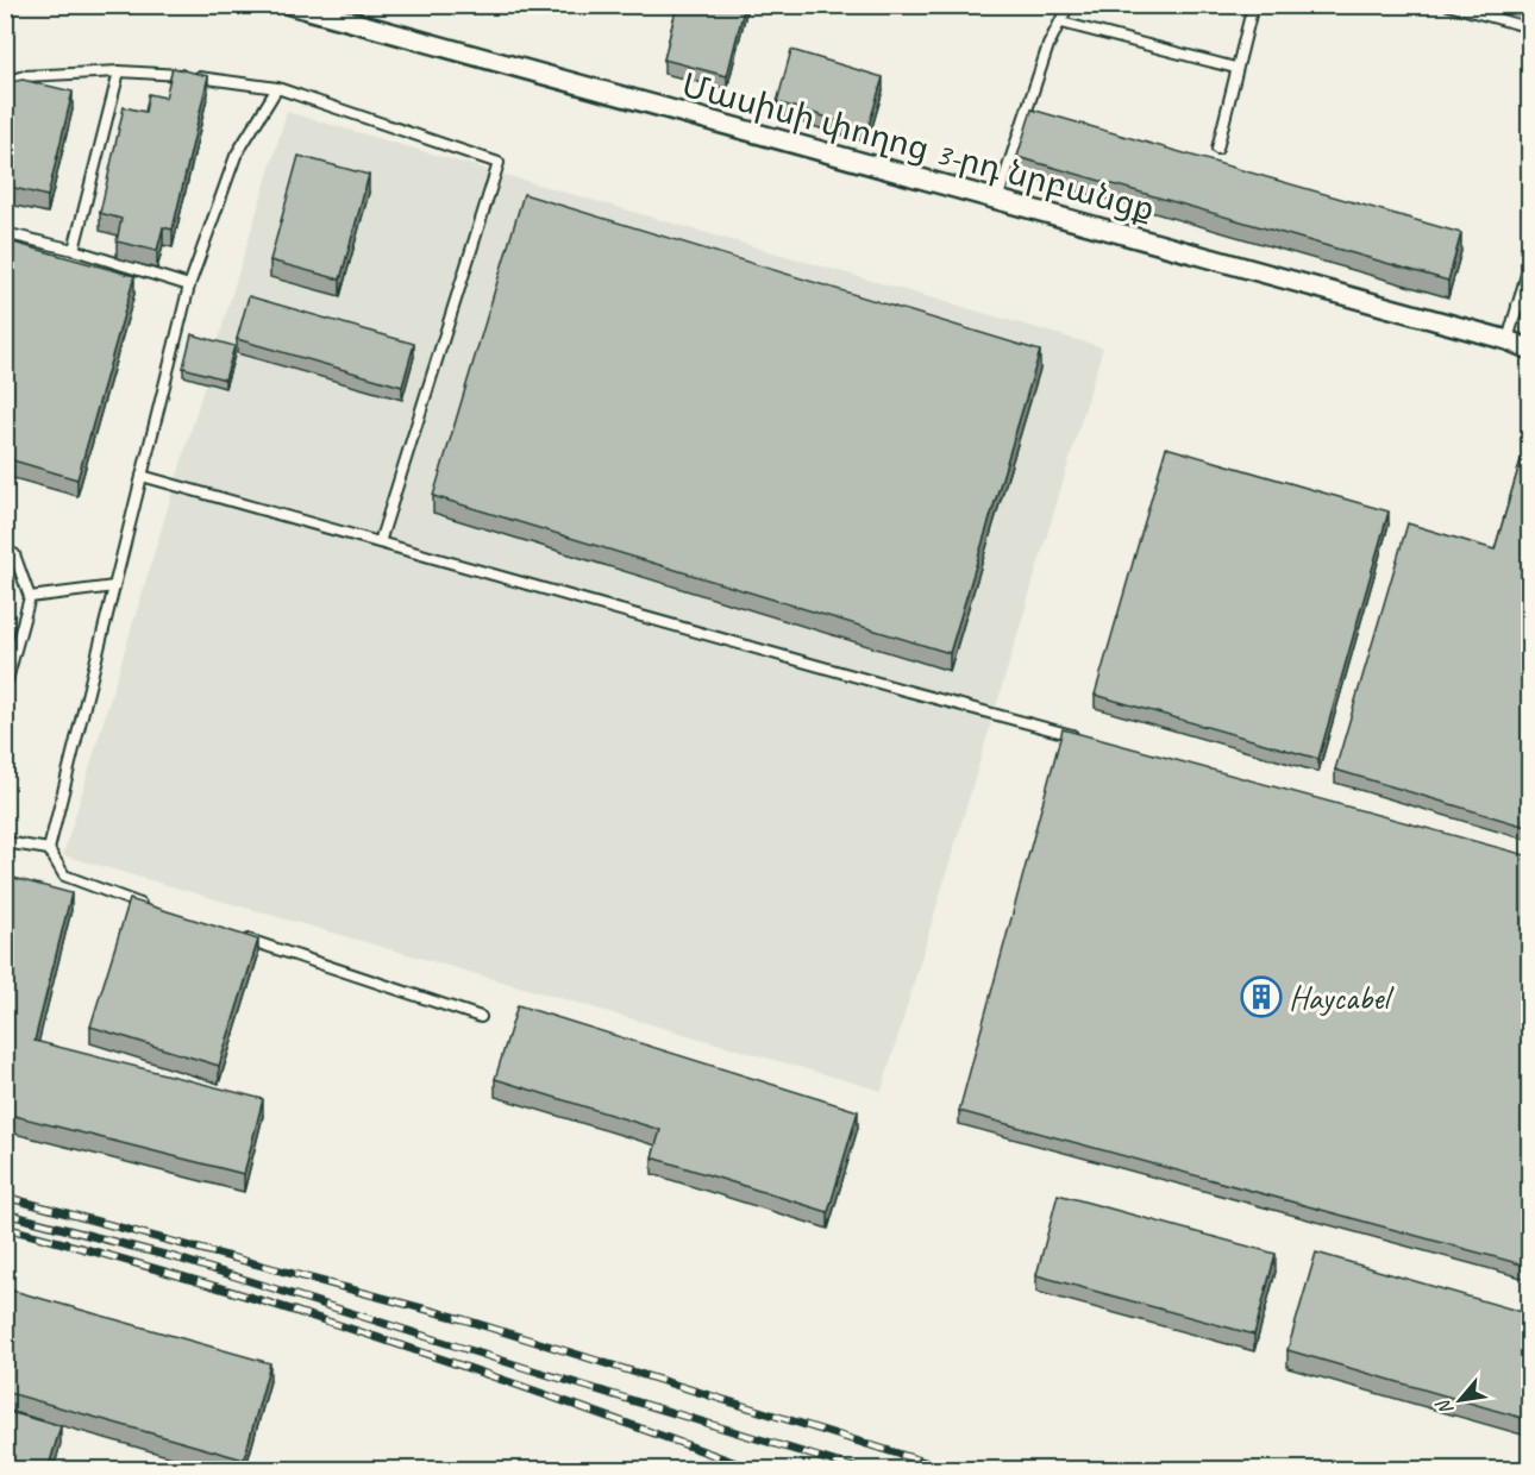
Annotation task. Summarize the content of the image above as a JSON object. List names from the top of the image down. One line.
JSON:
{"streets":{"street":["Մասիսի փողոց 3-րդ նրբանցք"]},"places":{"building":["Haycabel"]},"north":"bottom left"}
